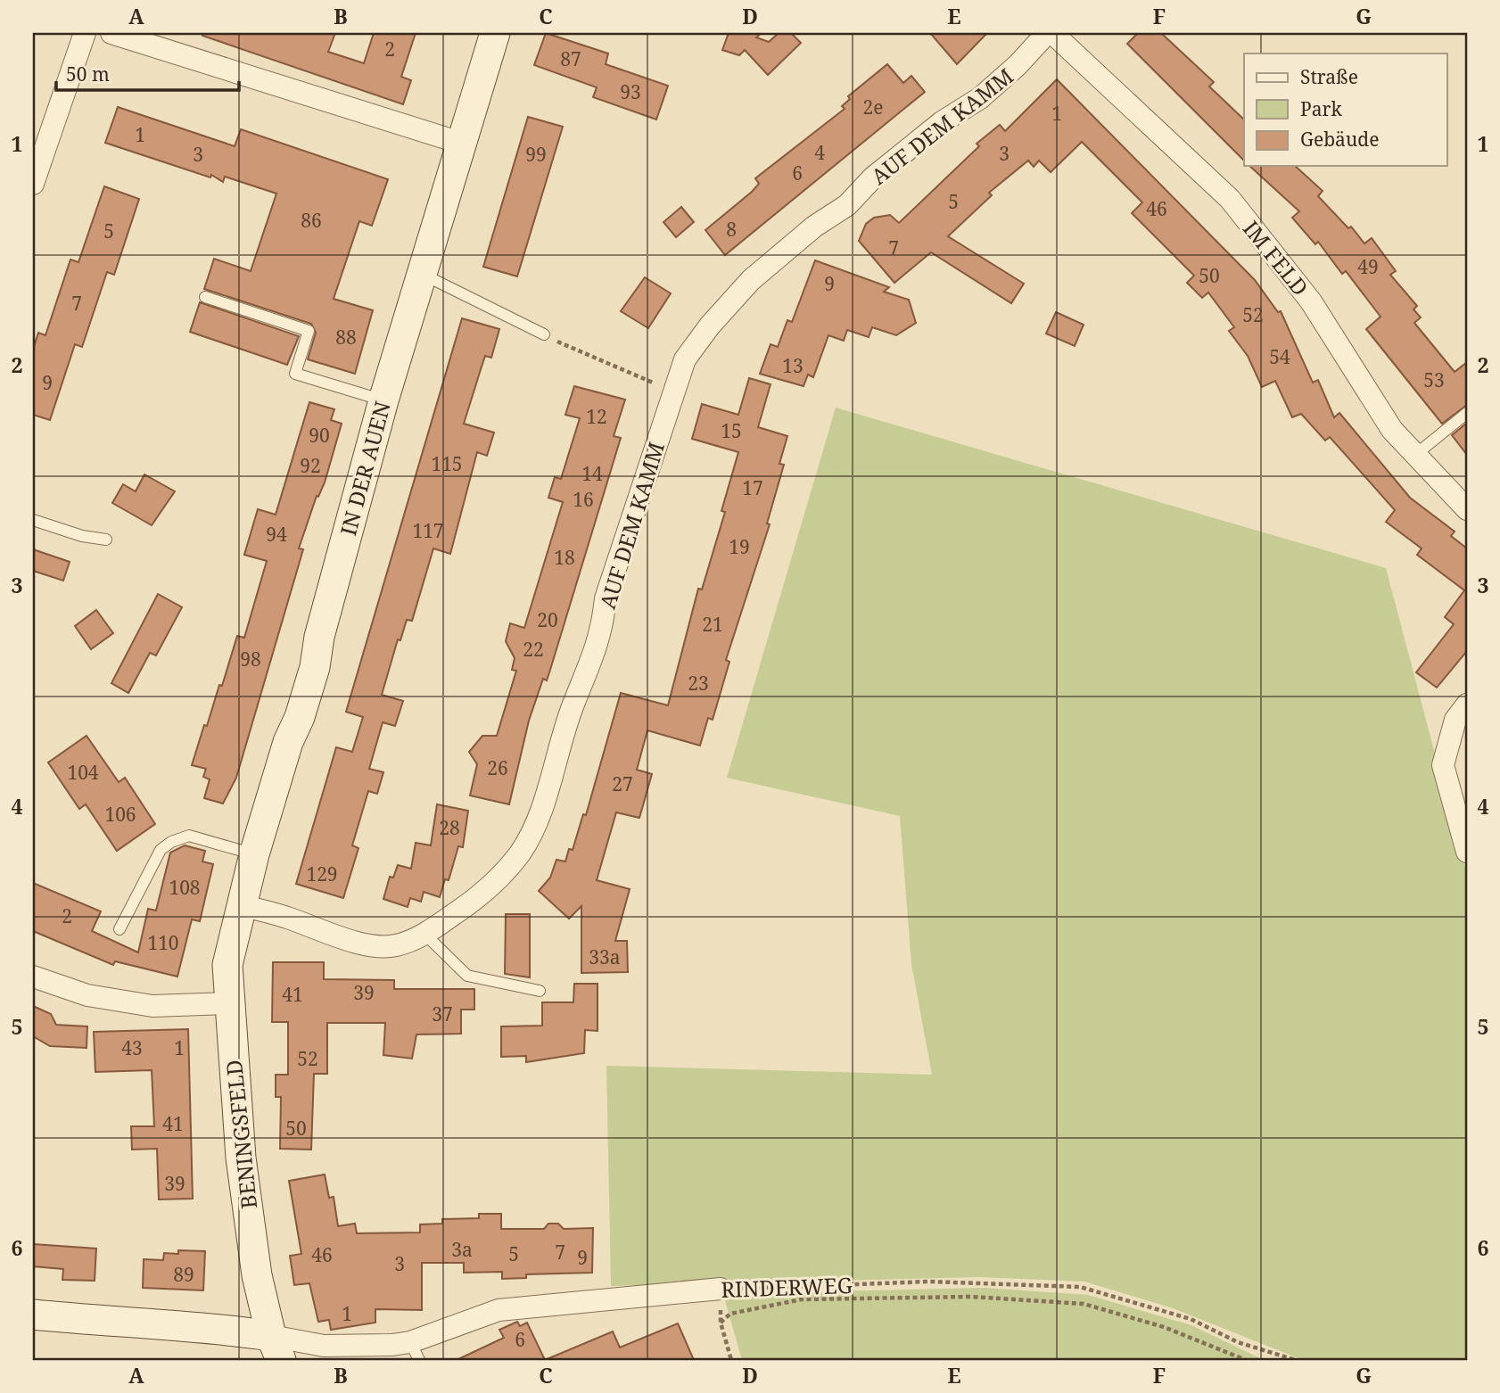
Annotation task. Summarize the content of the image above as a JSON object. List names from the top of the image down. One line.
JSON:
{"streets":{"street":["AUF DEM KAMM","IM FELD","IN DER AUEN","BENINGSFELD","RINDERWEG"]},"crossings":[["AUF DEM KAMM","IM FELD"],["AUF DEM KAMM","IN DER AUEN"],["AUF DEM KAMM","BENINGSFELD"],["IN DER AUEN","BENINGSFELD"],["BENINGSFELD","RINDERWEG"]],"house_numbers":["2","87","93","2e","1","1","4","3","3","99","6","5","46","86","8","5","7","49","50","9","7","52","88","54","13","53","9","12","15","90","115","92","14","17","16","117","94","19","18","20","21","22","98","23","26","104","27","106","28","129","108","2","110","33a","39","41","37","43","1","52","41","50","39","3a","7","5","46","9","3","89","1","6"],"legend":["Straße","Park","Gebäude"],"scale_bar":"50 m","grid":{"columns":["A","B","C","D","E","F","G"],"rows":["1","2","3","4","5","6"]}}
